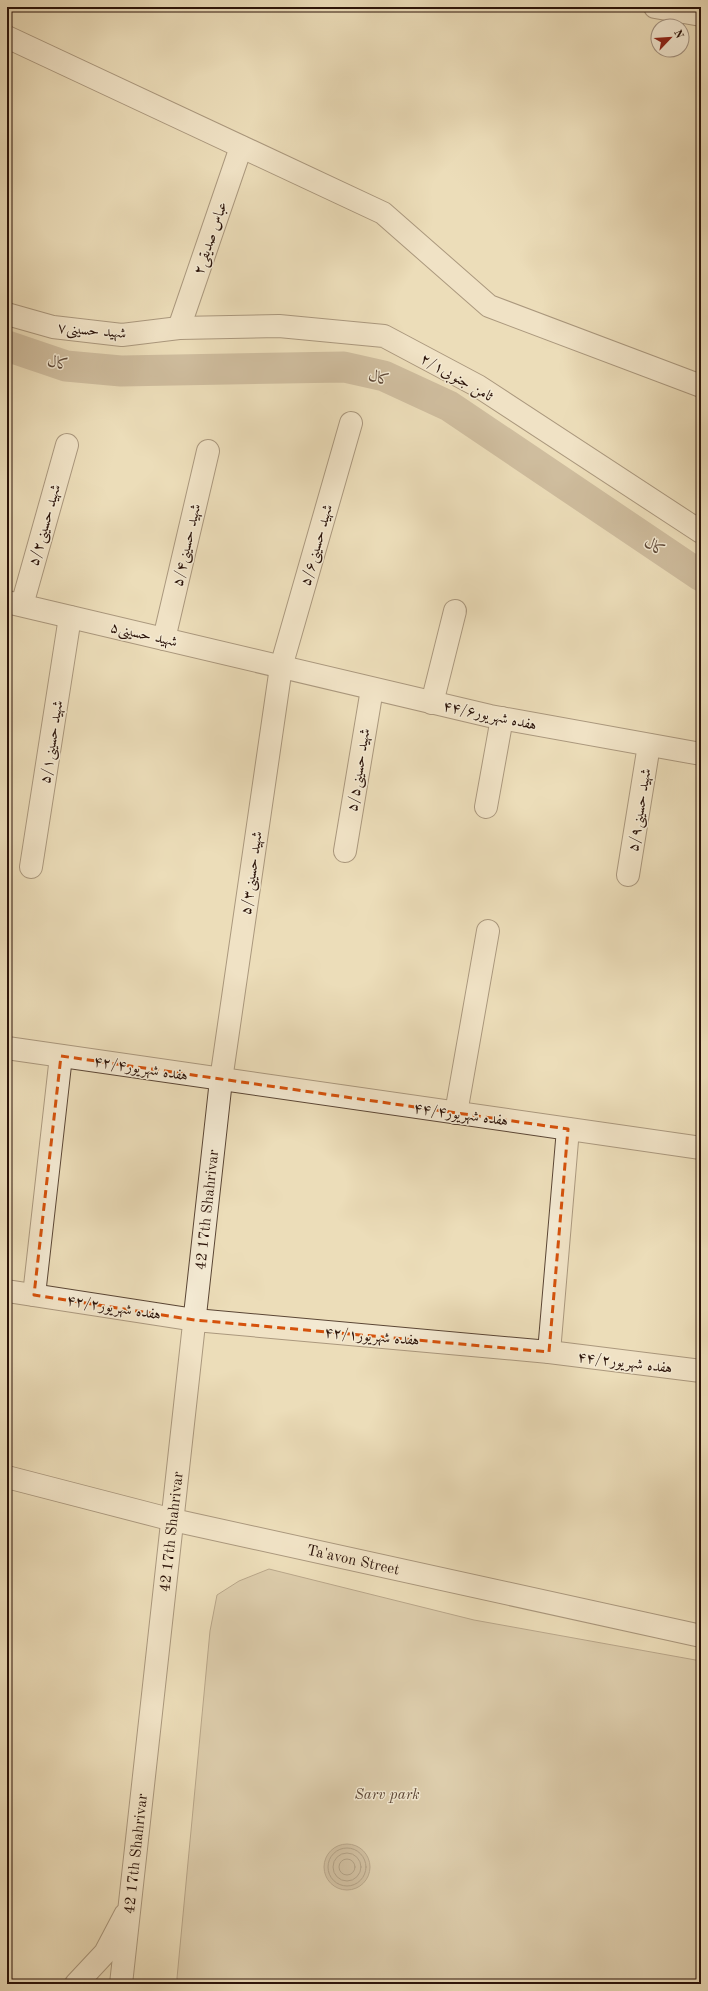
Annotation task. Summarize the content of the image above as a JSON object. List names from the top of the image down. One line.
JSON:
{"streets":{"street":["عباس صدیقی۲","شهید حسینی۷","ثامن جنوبی۲/۱","شهید حسینی۵/۲","شهید حسینی۵/۴","شهید حسینی۵/۶","شهید حسینی۵","هفده شهریور۴۴/۶","شهید حسینی۵/۱","شهید حسینی۵/۵","شهید حسینی۵/۹","شهید حسینی۵/۳","هفده شهریور۴۲/۴","هفده شهریور۴۴/۴","42 17th Shahrivar","هفده شهریور۴۲/۲","هفده شهریور۴۲/۱","هفده شهریور۴۴/۲","Ta'avon Street"]},"crossings":[["عباس صدیقی۲","شهید حسینی۷"],["عباس صدیقی۲","ثامن جنوبی۲/۱"],["شهید حسینی۷","ثامن جنوبی۲/۱"],["شهید حسینی۵/۲","شهید حسینی۵"],["شهید حسینی۵/۴","شهید حسینی۵"],["شهید حسینی۵/۶","شهید حسینی۵"],["شهید حسینی۵/۶","هفده شهریور۴۴/۶"],["شهید حسینی۵/۶","شهید حسینی۵/۳"],["شهید حسینی۵","هفده شهریور۴۴/۶"],["شهید حسینی۵","شهید حسینی۵/۱"],["شهید حسینی۵","شهید حسینی۵/۳"],["هفده شهریور۴۴/۶","شهید حسینی۵/۵"],["هفده شهریور۴۴/۶","شهید حسینی۵/۹"],["هفده شهریور۴۴/۶","شهید حسینی۵/۳"],["شهید حسینی۵/۳","هفده شهریور۴۲/۴"],["شهید حسینی۵/۳","هفده شهریور۴۴/۴"],["شهید حسینی۵/۳","42 17th Shahrivar"],["هفده شهریور۴۲/۴","هفده شهریور۴۴/۴"],["هفده شهریور۴۲/۴","42 17th Shahrivar"],["هفده شهریور۴۴/۴","42 17th Shahrivar"],["42 17th Shahrivar","هفده شهریور۴۲/۲"],["42 17th Shahrivar","هفده شهریور۴۲/۱"],["42 17th Shahrivar","Ta'avon Street"],["هفده شهریور۴۲/۲","هفده شهریور۴۲/۱"],["هفده شهریور۴۲/۱","هفده شهریور۴۴/۲"]],"water":["کال"],"parks":["Sarv park"],"north":"top right"}
